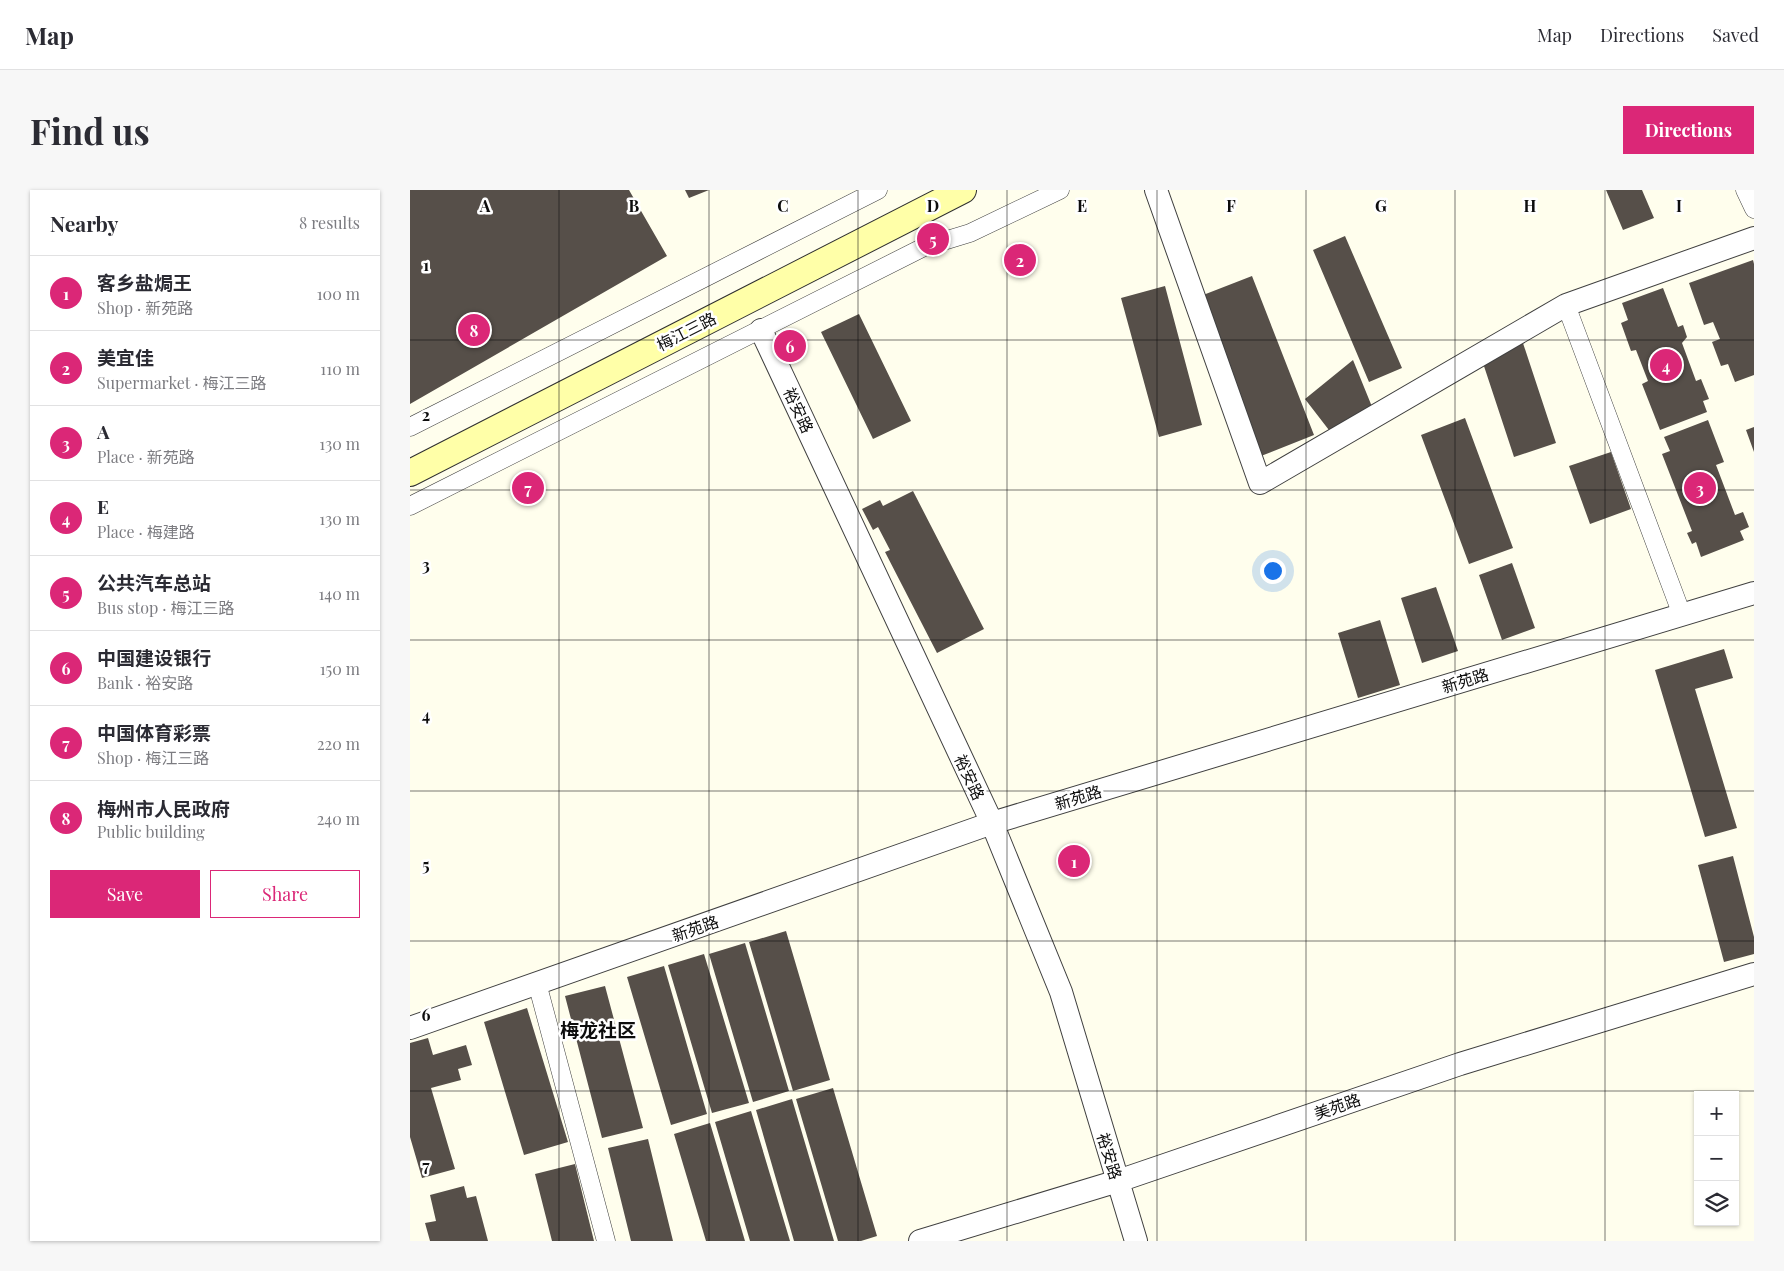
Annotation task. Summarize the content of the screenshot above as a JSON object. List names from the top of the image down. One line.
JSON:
{"streets":{"main road":["梅江三路"],"street":["裕安路","新苑路","美苑路"]},"crossings":[["裕安路","新苑路"],["裕安路","美苑路"]],"districts":["梅龙社区"],"page":{"header":"Map","nav":["Map","Directions","Saved"],"buttons":["Directions",["Save","Share"]],"title":"Find us","heading":["Nearby","8 results"],"pins":["5","2","8","6","4","3","7","1"],"list":[{"mark":"1","name":"客乡盐焗王","note":"Shop · 新苑路","value":"100 m"},{"mark":"2","name":"美宜佳","note":"Supermarket · 梅江三路","value":"110 m"},{"mark":"3","name":"A","note":"Place · 新苑路","value":"130 m"},{"mark":"4","name":"E","note":"Place · 梅建路","value":"130 m"},{"mark":"5","name":"公共汽车总站","note":"Bus stop · 梅江三路","value":"140 m"},{"mark":"6","name":"中国建设银行","note":"Bank · 裕安路","value":"150 m"},{"mark":"7","name":"中国体育彩票","note":"Shop · 梅江三路","value":"220 m"},{"mark":"8","name":"梅州市人民政府","note":"Public building","value":"240 m"}],"map_buttons":["+","−"]},"grid":{"columns":["A","B","C","D","E","F","G","H","I"],"rows":["1","2","3","4","5","6","7"]}}
